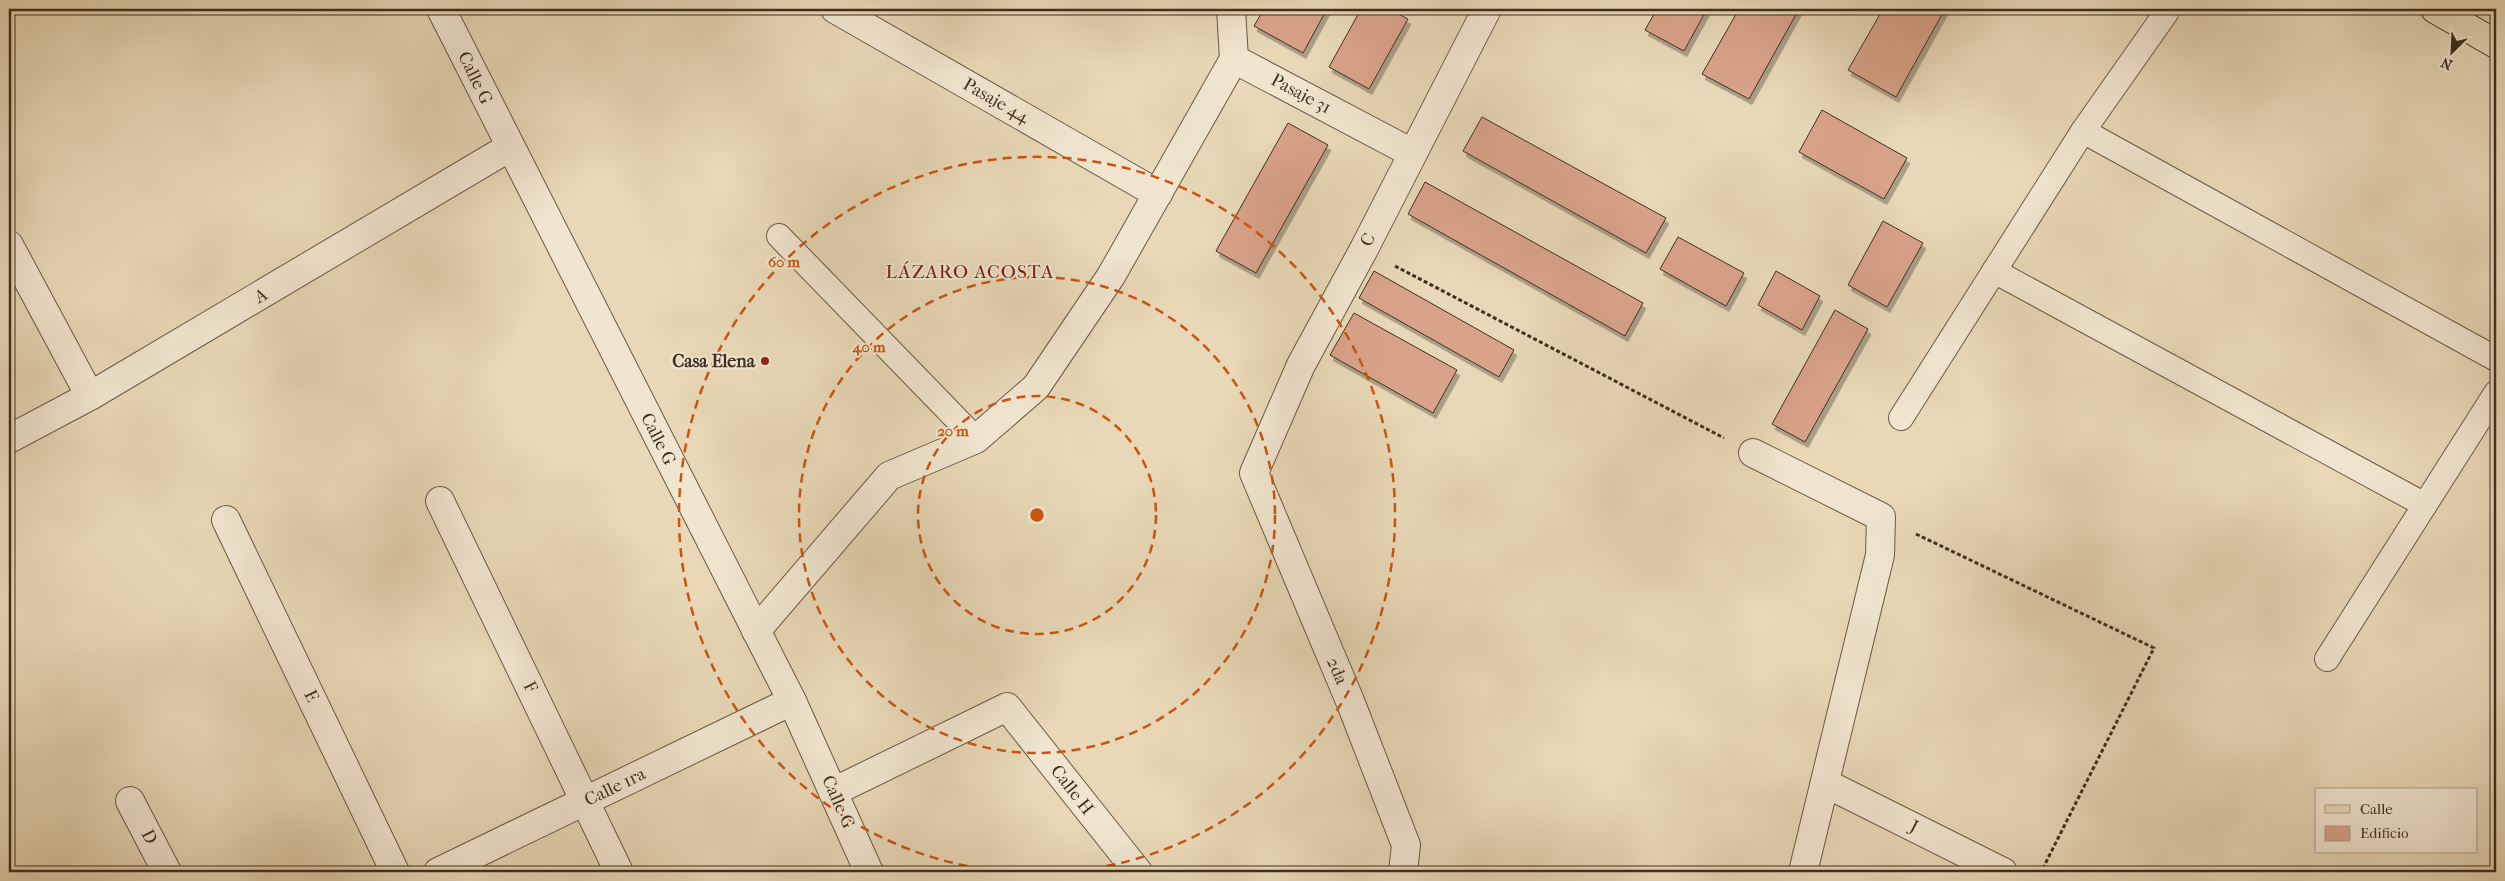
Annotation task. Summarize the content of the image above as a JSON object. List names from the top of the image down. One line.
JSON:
{"streets":{"street":["Calle G","Pasaje 31","Pasaje 44","C","A","2da","F","E","Calle 1ra","Calle H","J","D"]},"crossings":[["Calle G","A"],["Calle G","Calle 1ra"],["Calle G","Calle H"],["Pasaje 31","C"],["C","2da"],["F","Calle 1ra"]],"districts":["LÁZARO ACOSTA"],"places":["Casa Elena"],"legend":["Calle","Edificio"],"north":"bottom left","rings":["60 m","40 m","20 m"]}
